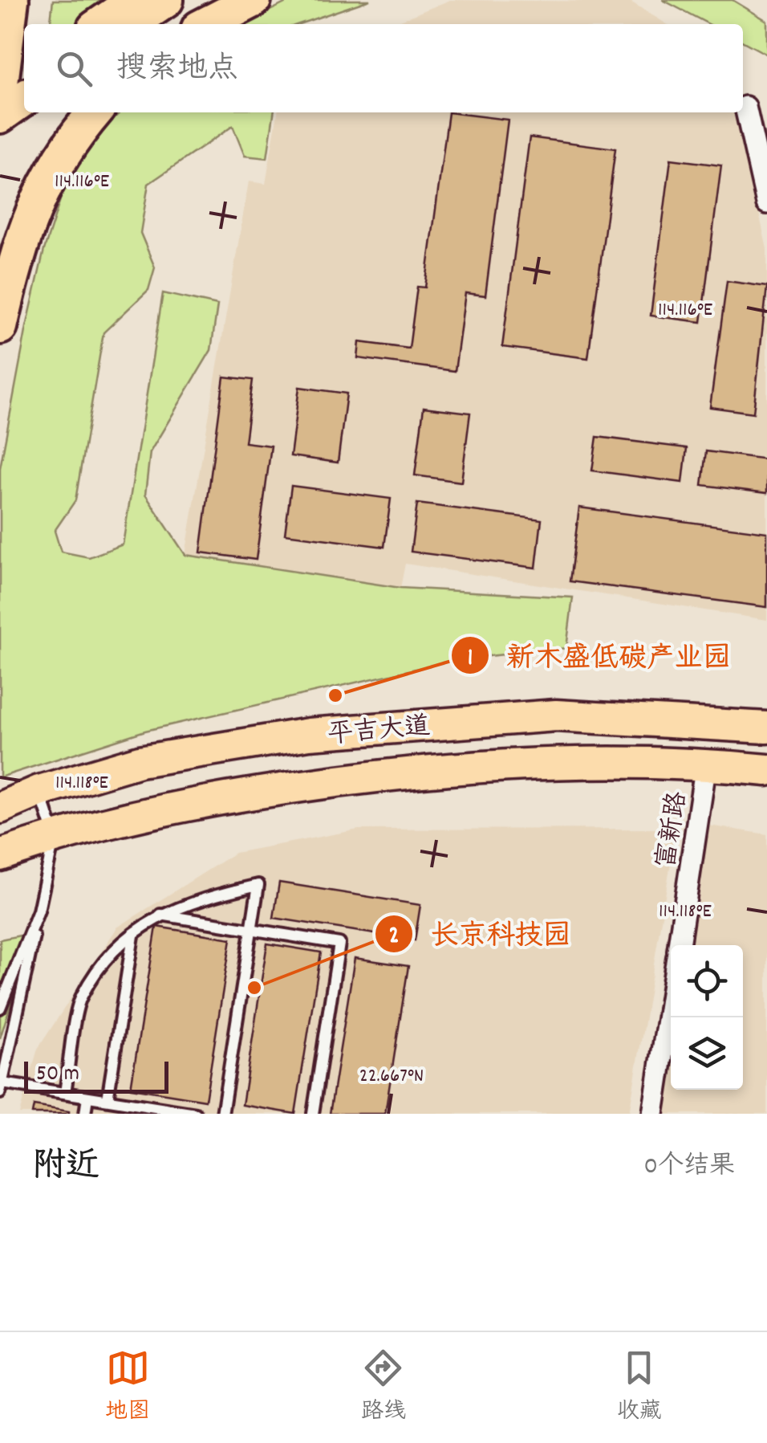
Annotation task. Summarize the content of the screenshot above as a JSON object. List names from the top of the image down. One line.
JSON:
{"streets":{"main road":["平吉大道"],"street":["富新路"]},"crossings":[["平吉大道","富新路"]],"places":["新木盛低碳产业园","长京科技园"],"scale_bar":"50 m","page":{"search":"搜索地点","scale":"50 m","heading":["附近","0个结果"],"nav":["地图","路线","收藏"]},"coordinates":["114.116°E","114.118°E","22.667°N"]}
